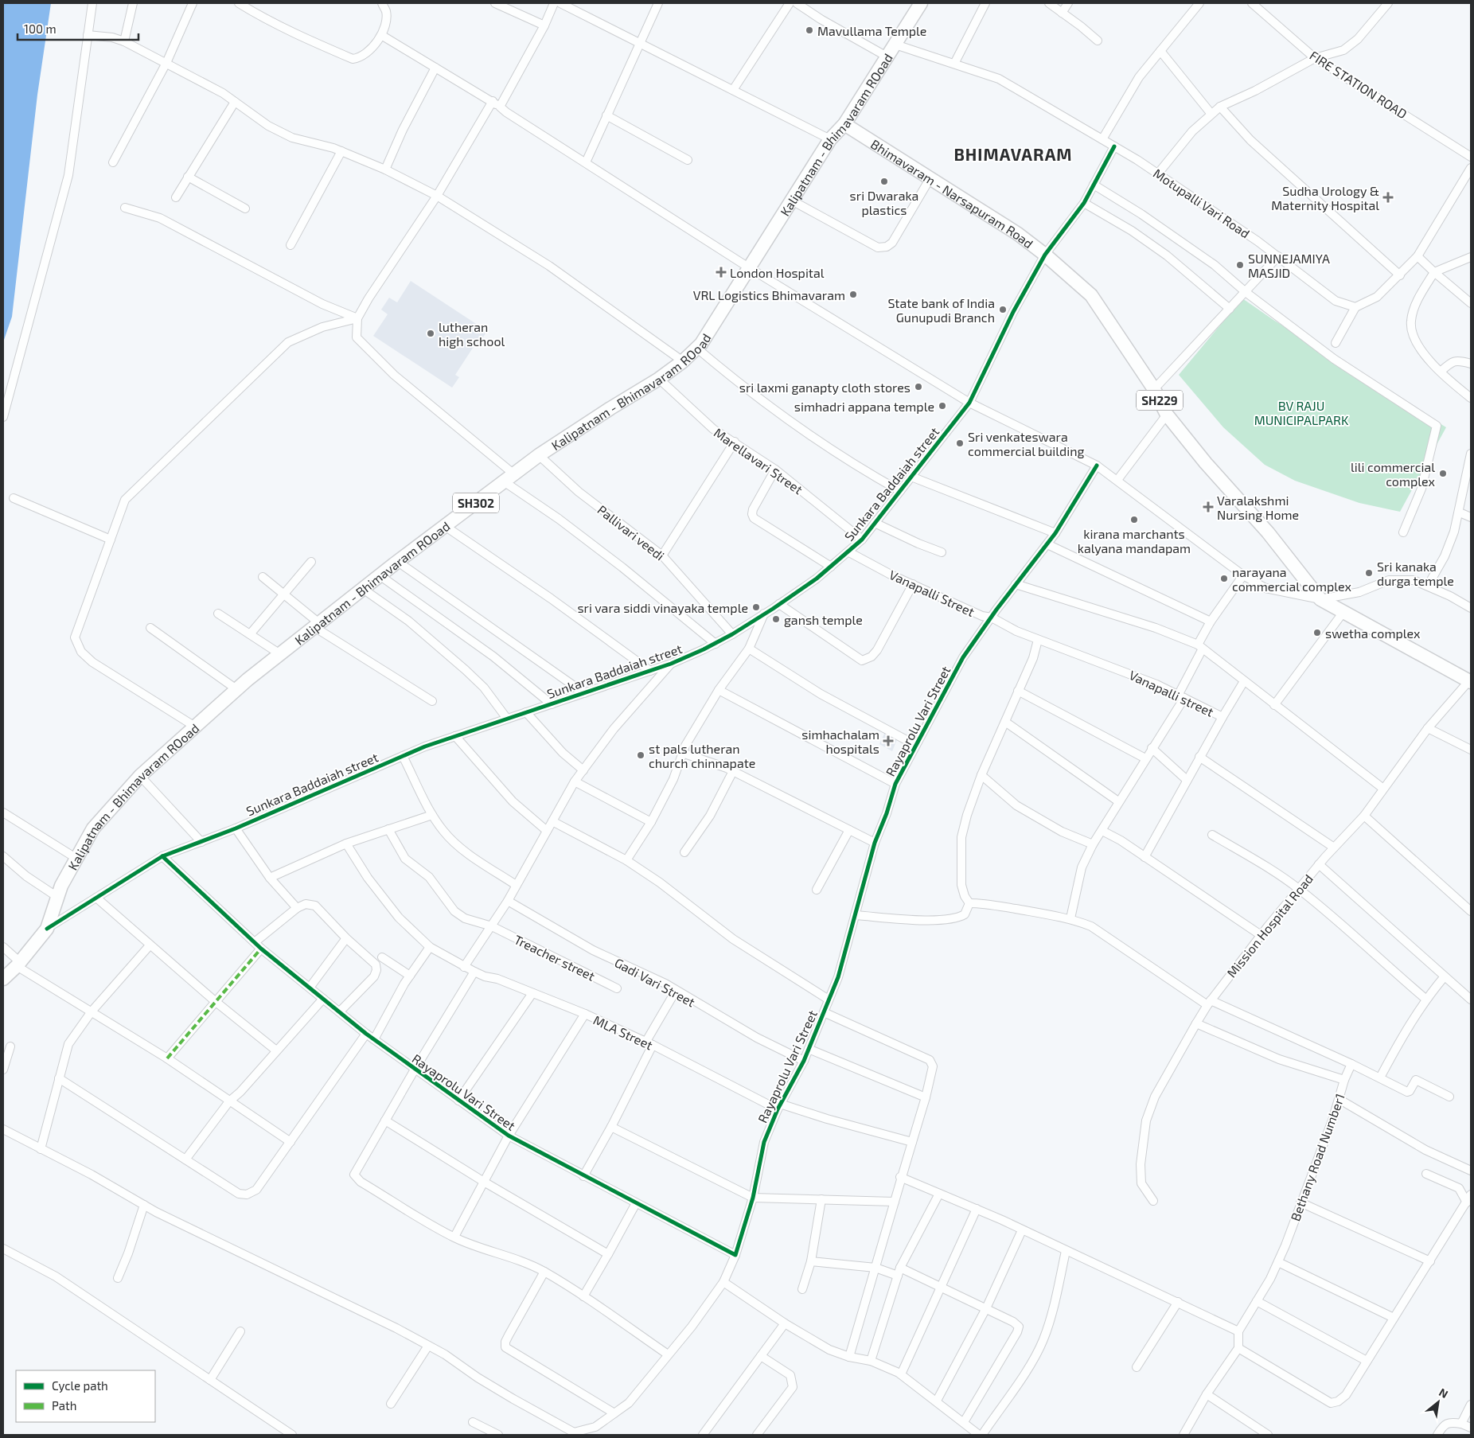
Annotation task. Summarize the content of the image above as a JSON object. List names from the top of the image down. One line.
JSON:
{"streets":{"main road":["Kalipatnam - Bhimavaram ROoad","Bhimavaram - Narsapuram Road","SH229","SH302"],"street":["FIRE STATION ROAD","Motupalli Vari Road","Marellavari Street","Sunkara Baddaiah street","Pallivari veedi","Vanapalli Street","Vanapalli street","Rayaprolu Vari Street","Mission Hospital Road","Treacher street","Gadi Vari Street","MLA Street","Bethany Road Number1"]},"crossings":[["Kalipatnam - Bhimavaram ROoad","Bhimavaram - Narsapuram Road"],["Kalipatnam - Bhimavaram ROoad","Motupalli Vari Road"],["Kalipatnam - Bhimavaram ROoad","Marellavari Street"],["Kalipatnam - Bhimavaram ROoad","Sunkara Baddaiah street"],["Kalipatnam - Bhimavaram ROoad","Pallivari veedi"],["Bhimavaram - Narsapuram Road","Sunkara Baddaiah street"],["Bhimavaram - Narsapuram Road","Mission Hospital Road"],["Motupalli Vari Road","Sunkara Baddaiah street"],["Marellavari Street","Sunkara Baddaiah street"],["Sunkara Baddaiah street","Pallivari veedi"],["Sunkara Baddaiah street","Vanapalli Street"],["Sunkara Baddaiah street","Rayaprolu Vari Street"],["Vanapalli Street","Vanapalli street"],["Vanapalli Street","Rayaprolu Vari Street"],["Rayaprolu Vari Street","Gadi Vari Street"],["Rayaprolu Vari Street","MLA Street"],["Mission Hospital Road","Bethany Road Number1"]],"districts":["BHIMAVARAM"],"parks":["BV RAJU MUNICIPALPARK"],"places":{"other":["Mavullama Temple","sri Dwaraka plastics","SUNNEJAMIYA MASJID","VRL Logistics Bhimavaram","State bank of India Gunupudi Branch","lutheran high school","sri laxmi ganapty cloth stores","simhadri appana temple","Sri venkateswara commercial building","lili commercial complex","kirana marchants kalyana mandapam","Sri kanaka durga temple","narayana commercial complex","sri vara siddi vinayaka temple","gansh temple","swetha complex","st pals lutheran church chinnapate"],"health":["Sudha Urology & Maternity Hospital","London Hospital","Varalakshmi Nursing Home","simhachalam hospitals"]},"legend":["Cycle path","Path"],"scale_bar":"100 m","north":"top right"}
